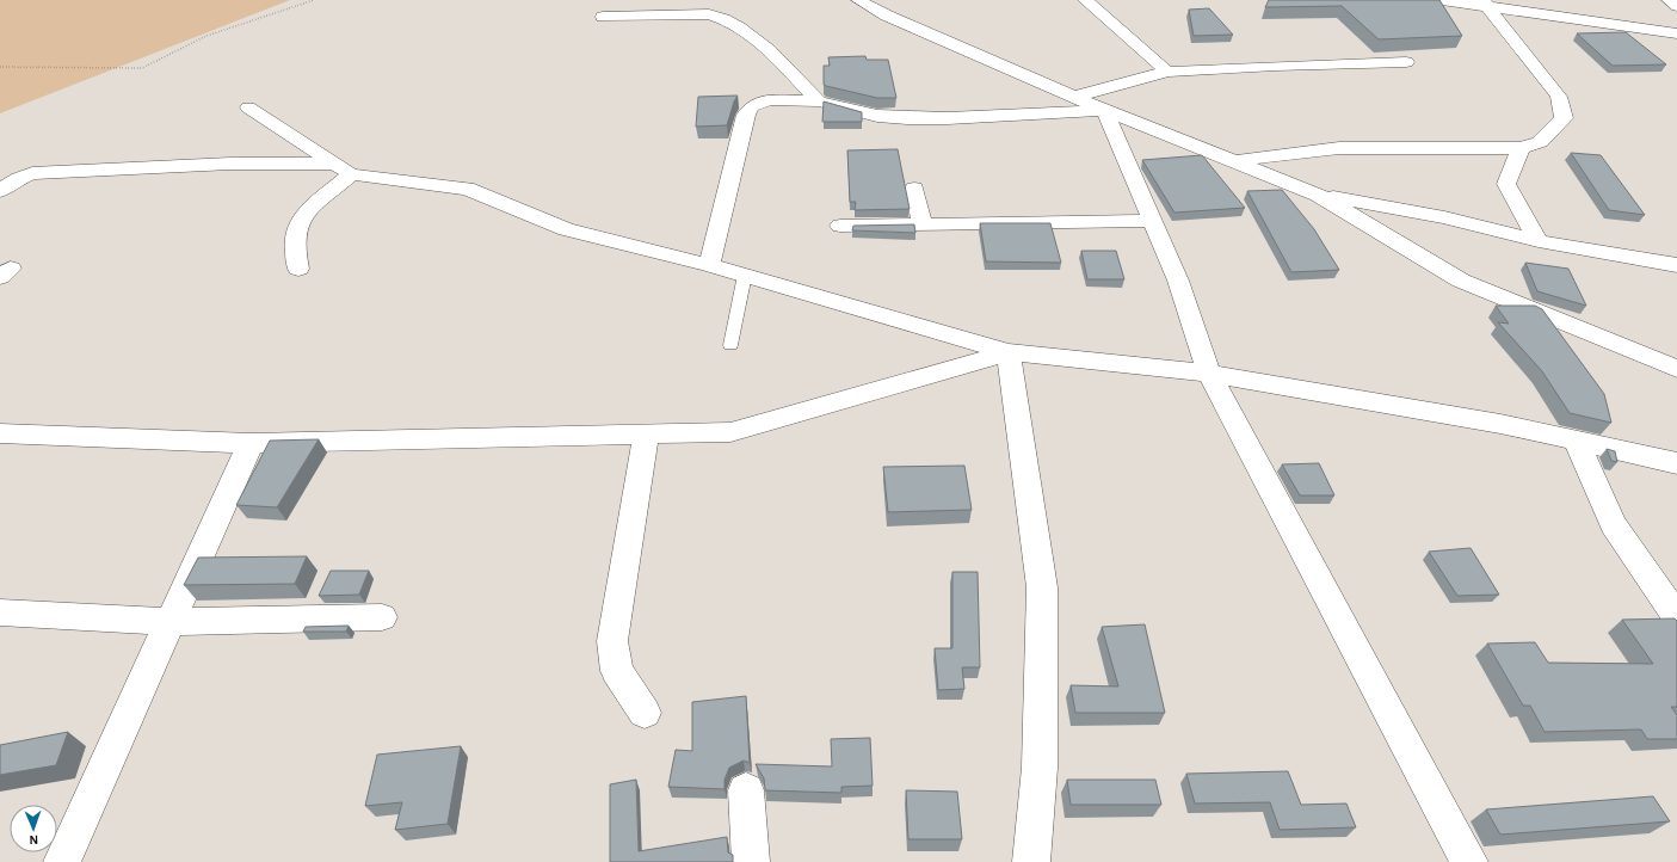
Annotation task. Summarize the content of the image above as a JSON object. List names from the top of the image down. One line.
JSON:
{"north":"bottom"}
